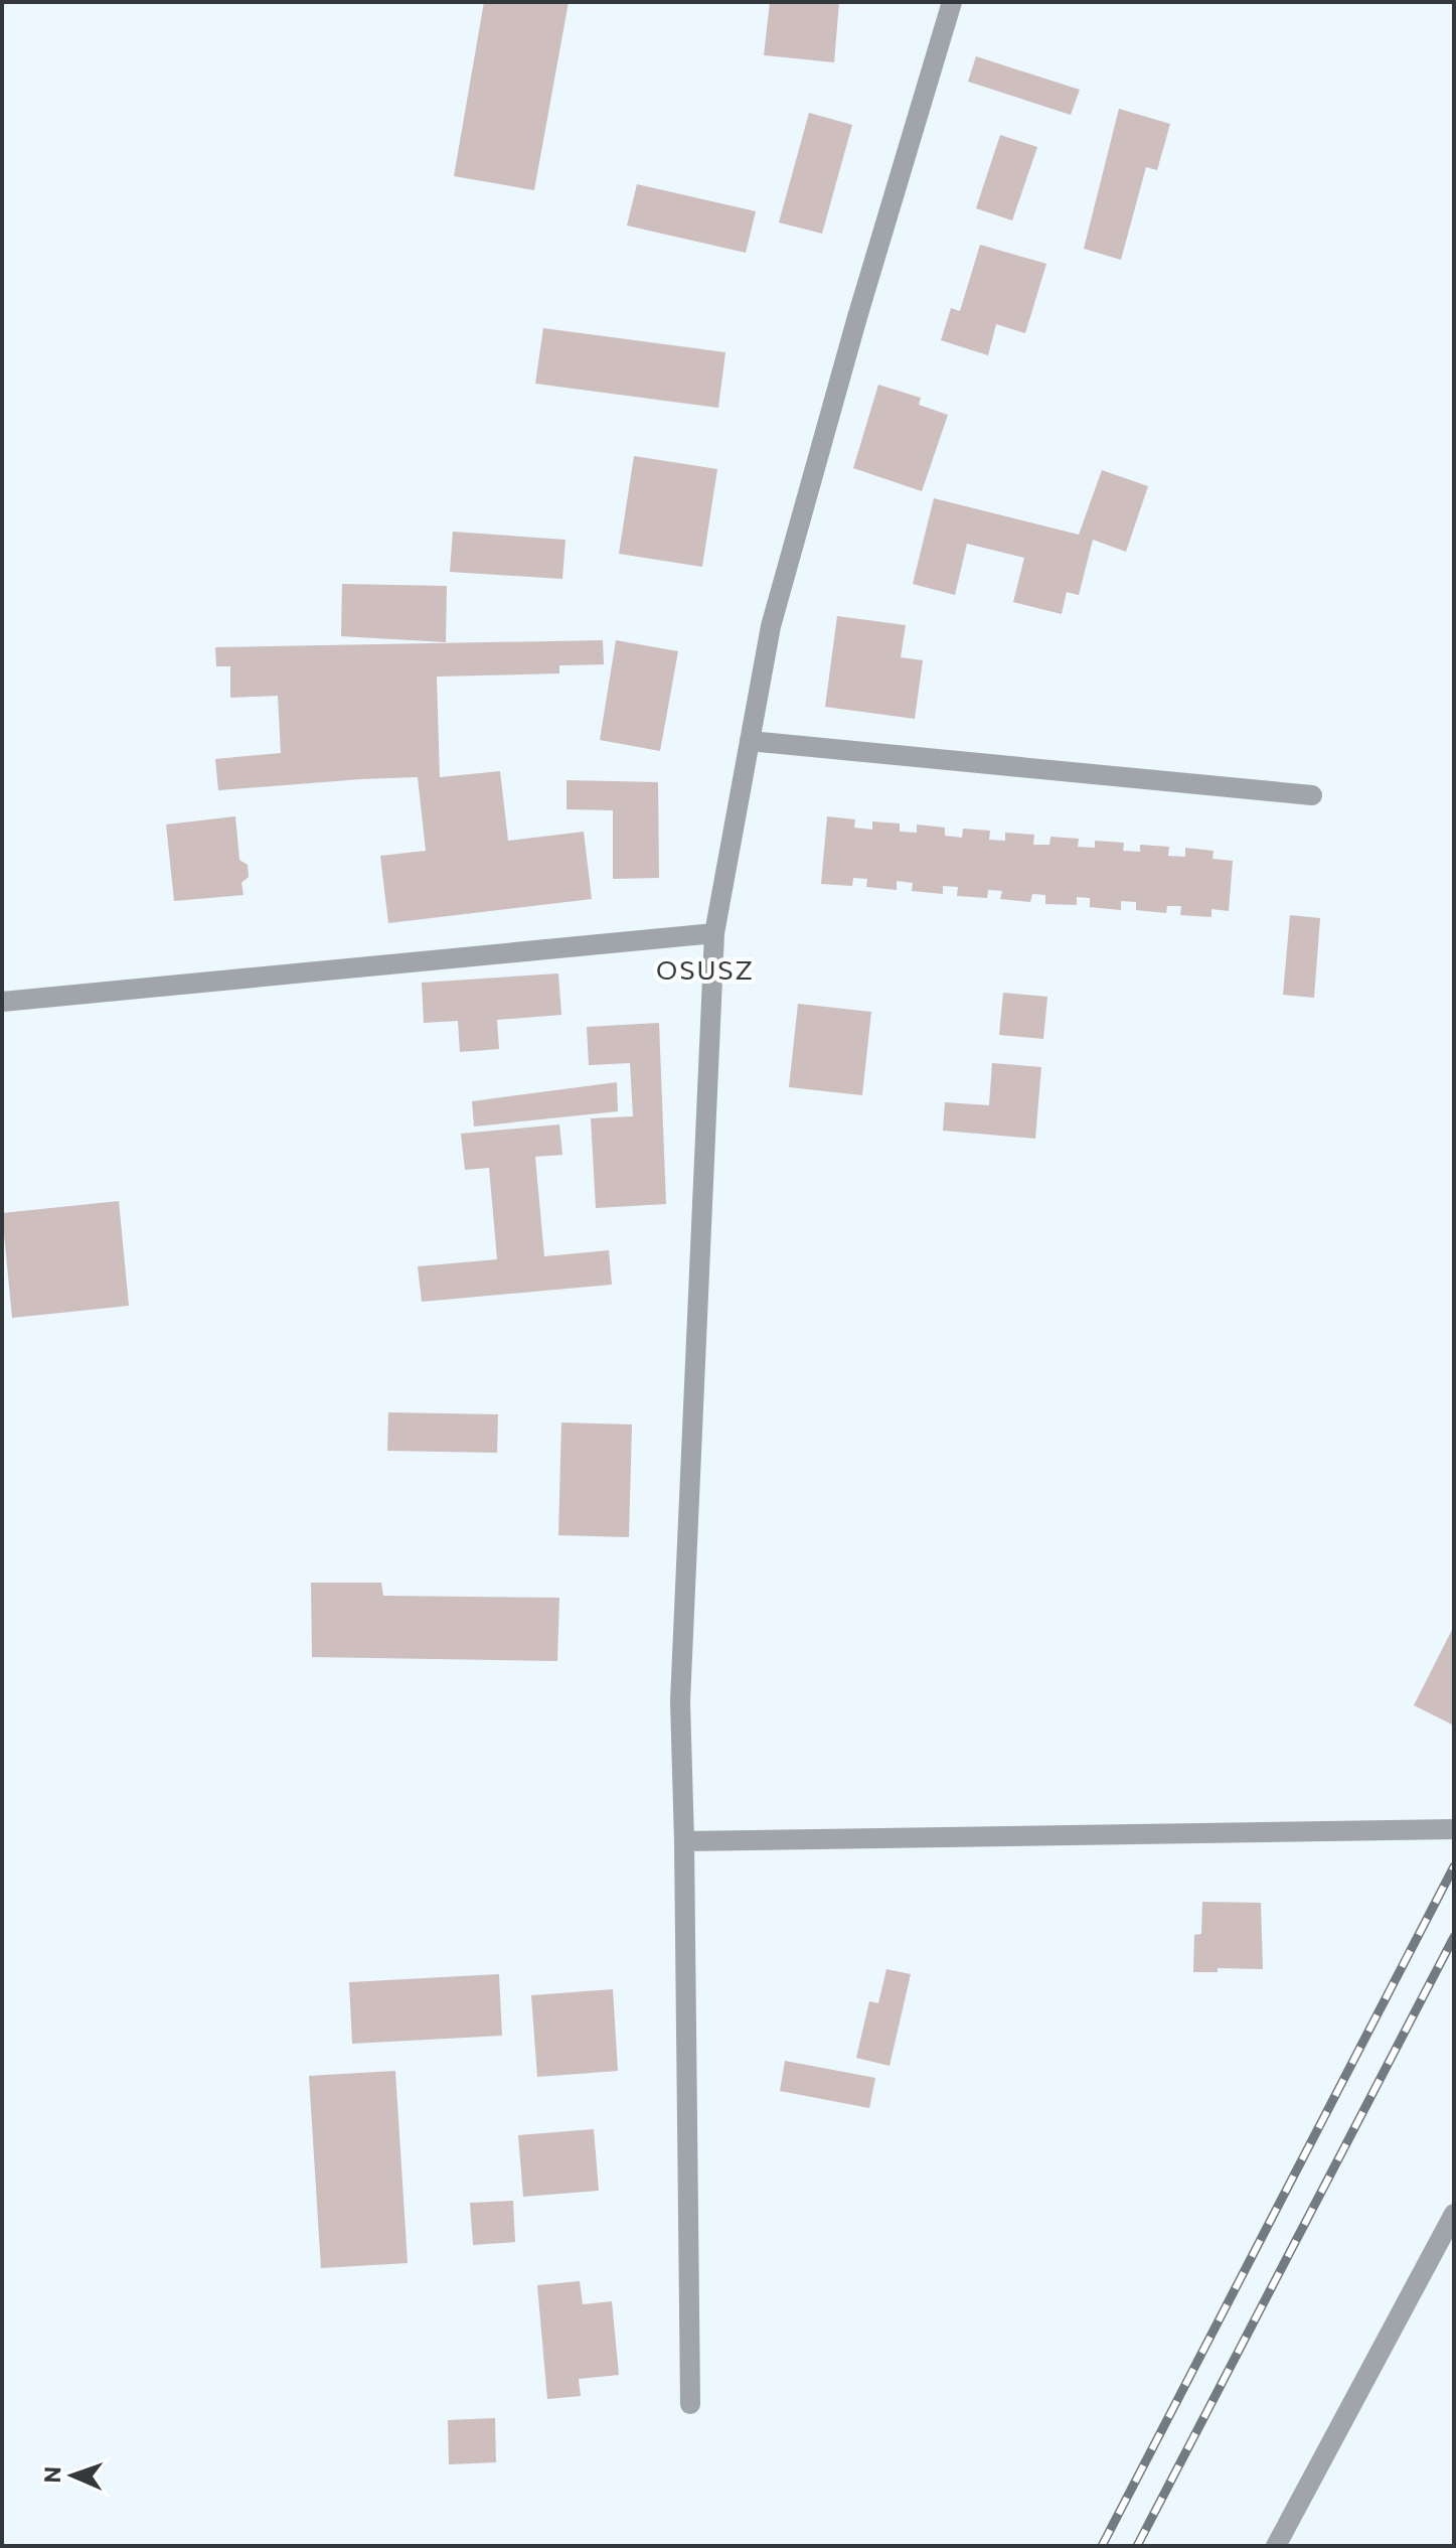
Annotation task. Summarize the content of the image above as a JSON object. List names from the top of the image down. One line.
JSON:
{"districts":["OSUSZ"],"north":"left"}
